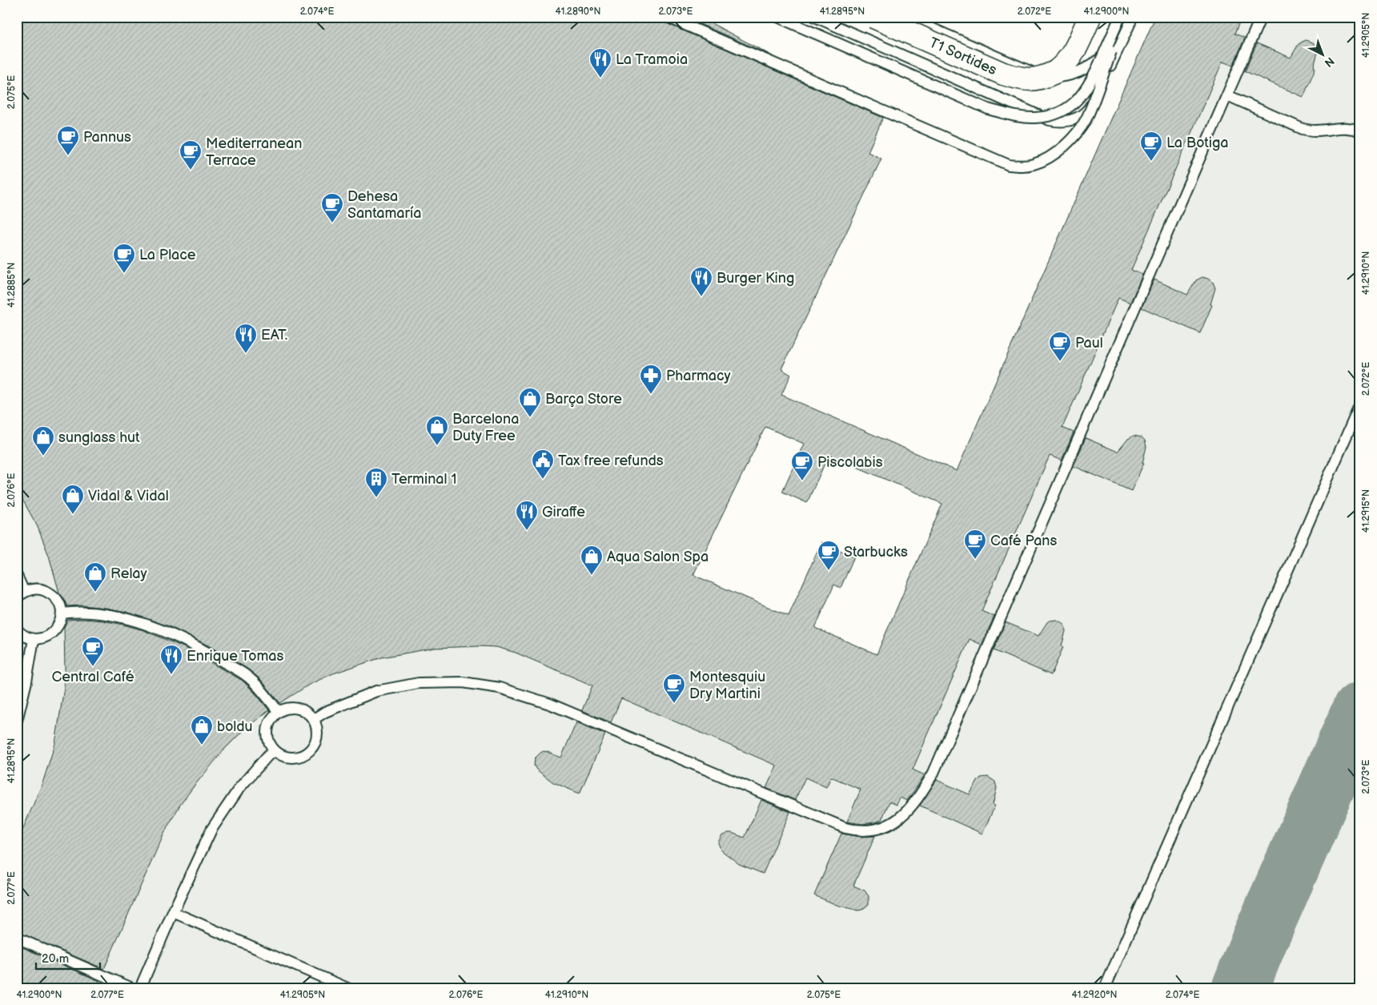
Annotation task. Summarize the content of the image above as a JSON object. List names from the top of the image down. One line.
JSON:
{"streets":{"main road":["T1 Sortides"]},"places":{"restaurant":["La Tramoia","Burger King","EAT.","Giraffe","Enrique Tomas"],"cafe":["Pannus","La Botiga","Mediterranean Terrace","Dehesa Santamaría","La Place","Paul","Piscolabis","Café Pans","Starbucks","Central Café","Montesquiu Dry Martini"],"pharmacy":["Pharmacy"],"shop":["Barça Store","Barcelona Duty Free","sunglass hut","Vidal & Vidal","Aqua Salon Spa","Relay","boldu"],"public building":["Tax free refunds"],"building":["Terminal 1"]},"scale_bar":"20 m","north":"bottom right","coordinates":["2.074°E","41.2890°N","2.073°E","41.2895°N","2.072°E","41.2900°N","41.2905°N","2.075°E","41.2910°N","41.2885°N","2.076°E","41.2915°N","2.077°E","41.2920°N"]}
